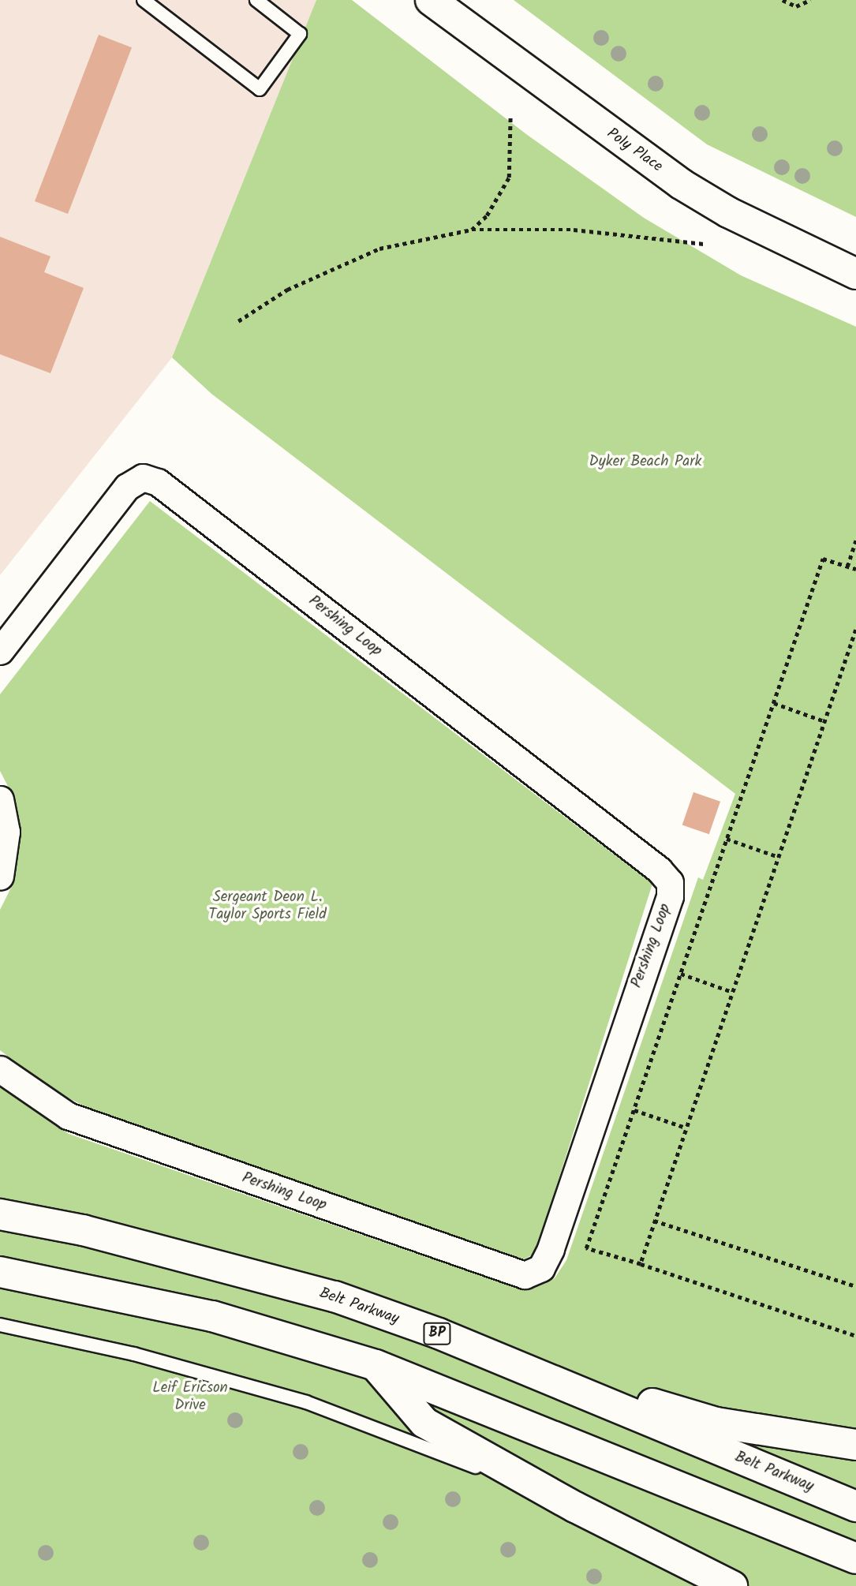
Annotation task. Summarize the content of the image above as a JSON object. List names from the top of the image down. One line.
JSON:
{"streets":{"main road":["Poly Place","Belt Parkway","BP"],"street":["Pershing Loop"]},"parks":["Dyker Beach Park","Sergeant Deon L. Taylor Sports Field","Leif Ericson Drive"]}
